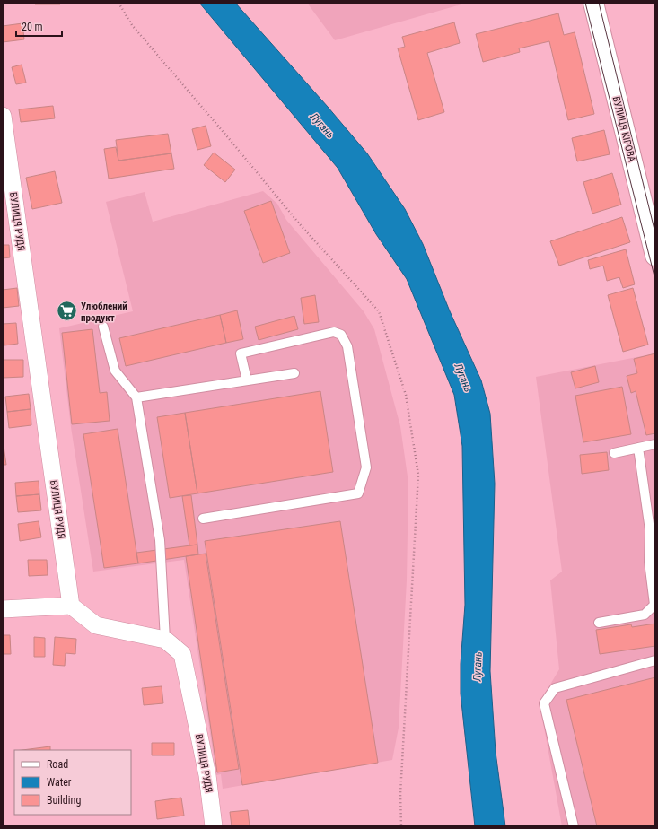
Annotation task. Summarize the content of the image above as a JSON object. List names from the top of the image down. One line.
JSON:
{"streets":{"street":["ВУЛИЦЯ КІРОВА","ВУЛИЦЯ РУДЯ"]},"water":["Лугань"],"places":{"supermarket":["Улюблений продукт"]},"legend":["Road","Water","Building"],"scale_bar":"20 m"}
